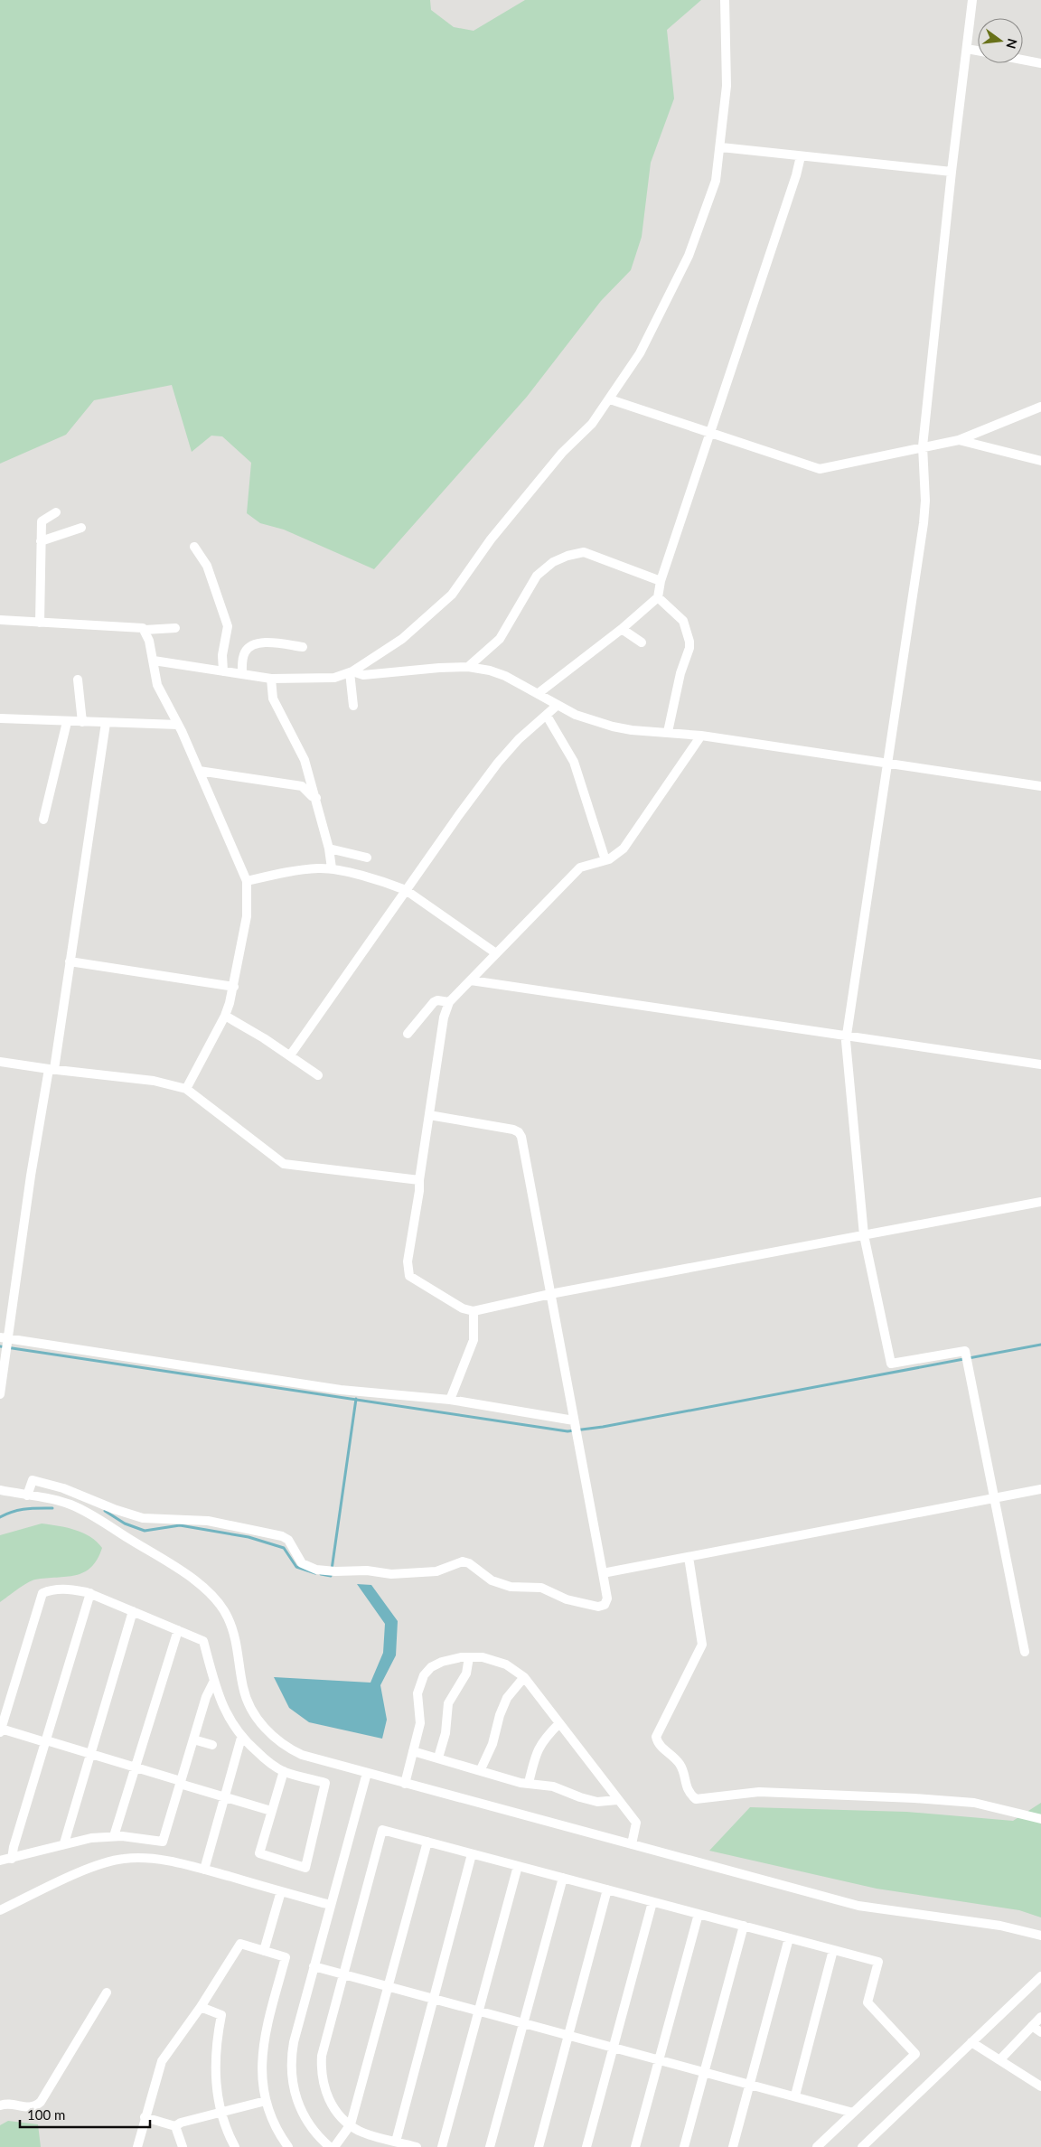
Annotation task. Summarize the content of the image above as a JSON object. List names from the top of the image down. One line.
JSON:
{"scale_bar":"100 m","north":"right"}
